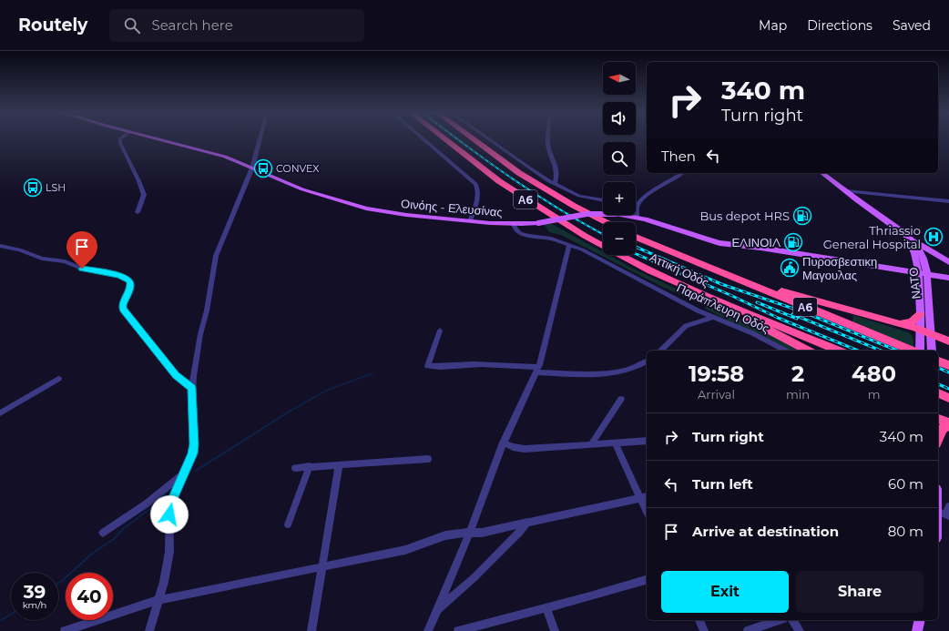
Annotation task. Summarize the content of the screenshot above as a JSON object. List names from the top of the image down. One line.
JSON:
{"streets":{"highway":["Α6","Αττική Οδός"],"main road":["Οινόης - Ελευσίνας","ΝΑΤΟ"],"street":["Παράπλευρη Οδός"]},"crossings":[["Οινόης - Ελευσίνας","ΝΑΤΟ"]],"places":{"bus stop":["CONVEX","LSH"],"fuel station":["Bus depot HRS","ΕΛΙΝΟΙΛ"],"hospital":["Thriassio General Hospital"],"public building":["Πυροσβεστικη Μαγουλας"]},"north":"left","page":{"header":"Routely","search":"Search here","nav":["Map","Directions","Saved"],"map_buttons":["+","−"],"turn":["340 m","Turn right"],"then":"Then","eta":["19:58","Arrival","2","min","480","m"],"list":[{"name":"Turn right","value":"340 m"},{"name":"Turn left","value":"60 m"},{"name":"Arrive at destination","value":"80 m"}],"buttons":["Exit","Share"],"speed":"39 km/h","limit":"40"}}
